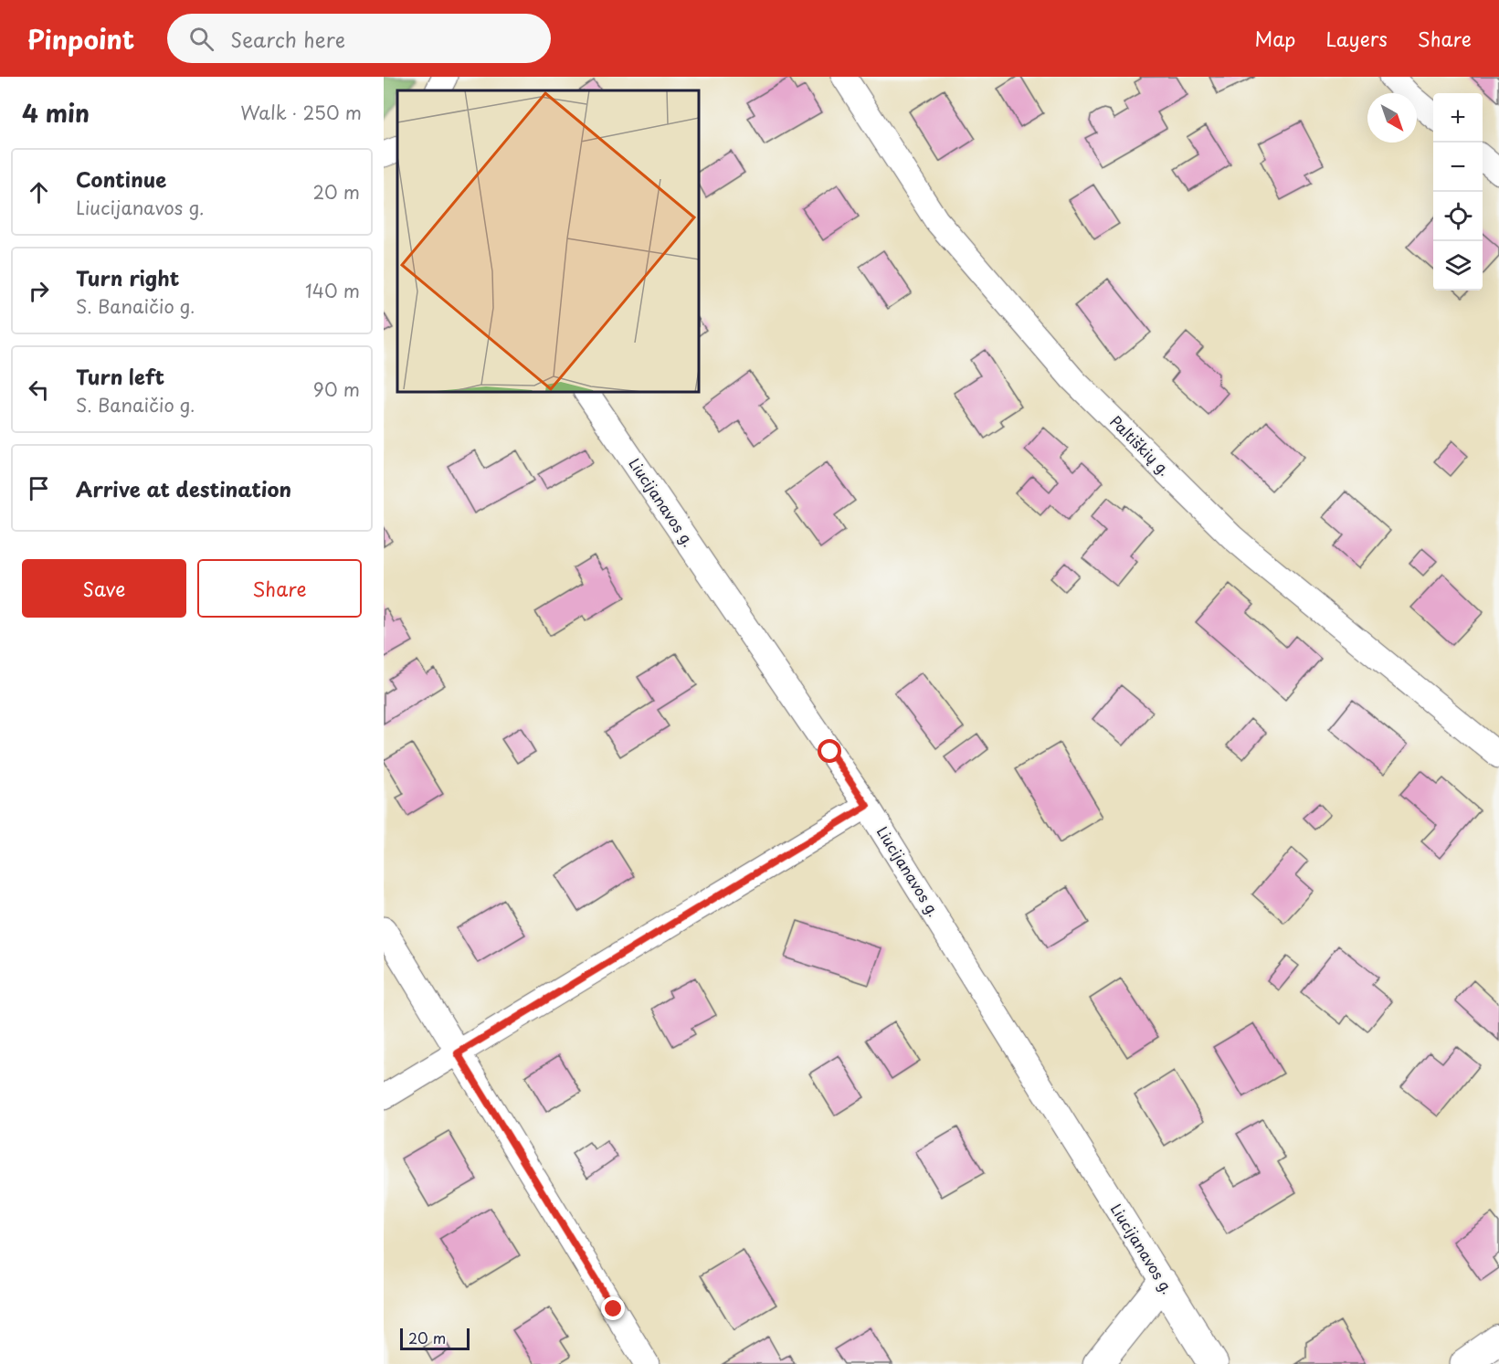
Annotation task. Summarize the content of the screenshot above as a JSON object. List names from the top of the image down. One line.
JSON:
{"streets":{"street":["Paltiškių g.","Liucijanavos g."]},"scale_bar":"20 m","north":"bottom right","page":{"header":"Pinpoint","search":"Search here","nav":["Map","Layers","Share"],"heading":["4 min","Walk · 250 m"],"map_buttons":["+","−"],"list":[["Continue","Liucijanavos g.","20 m"],["Turn right","S. Banaičio g.","140 m"],["Turn left","S. Banaičio g.","90 m"],"Arrive at destination"],"buttons":["Save","Share"],"scale":"20 m"}}
